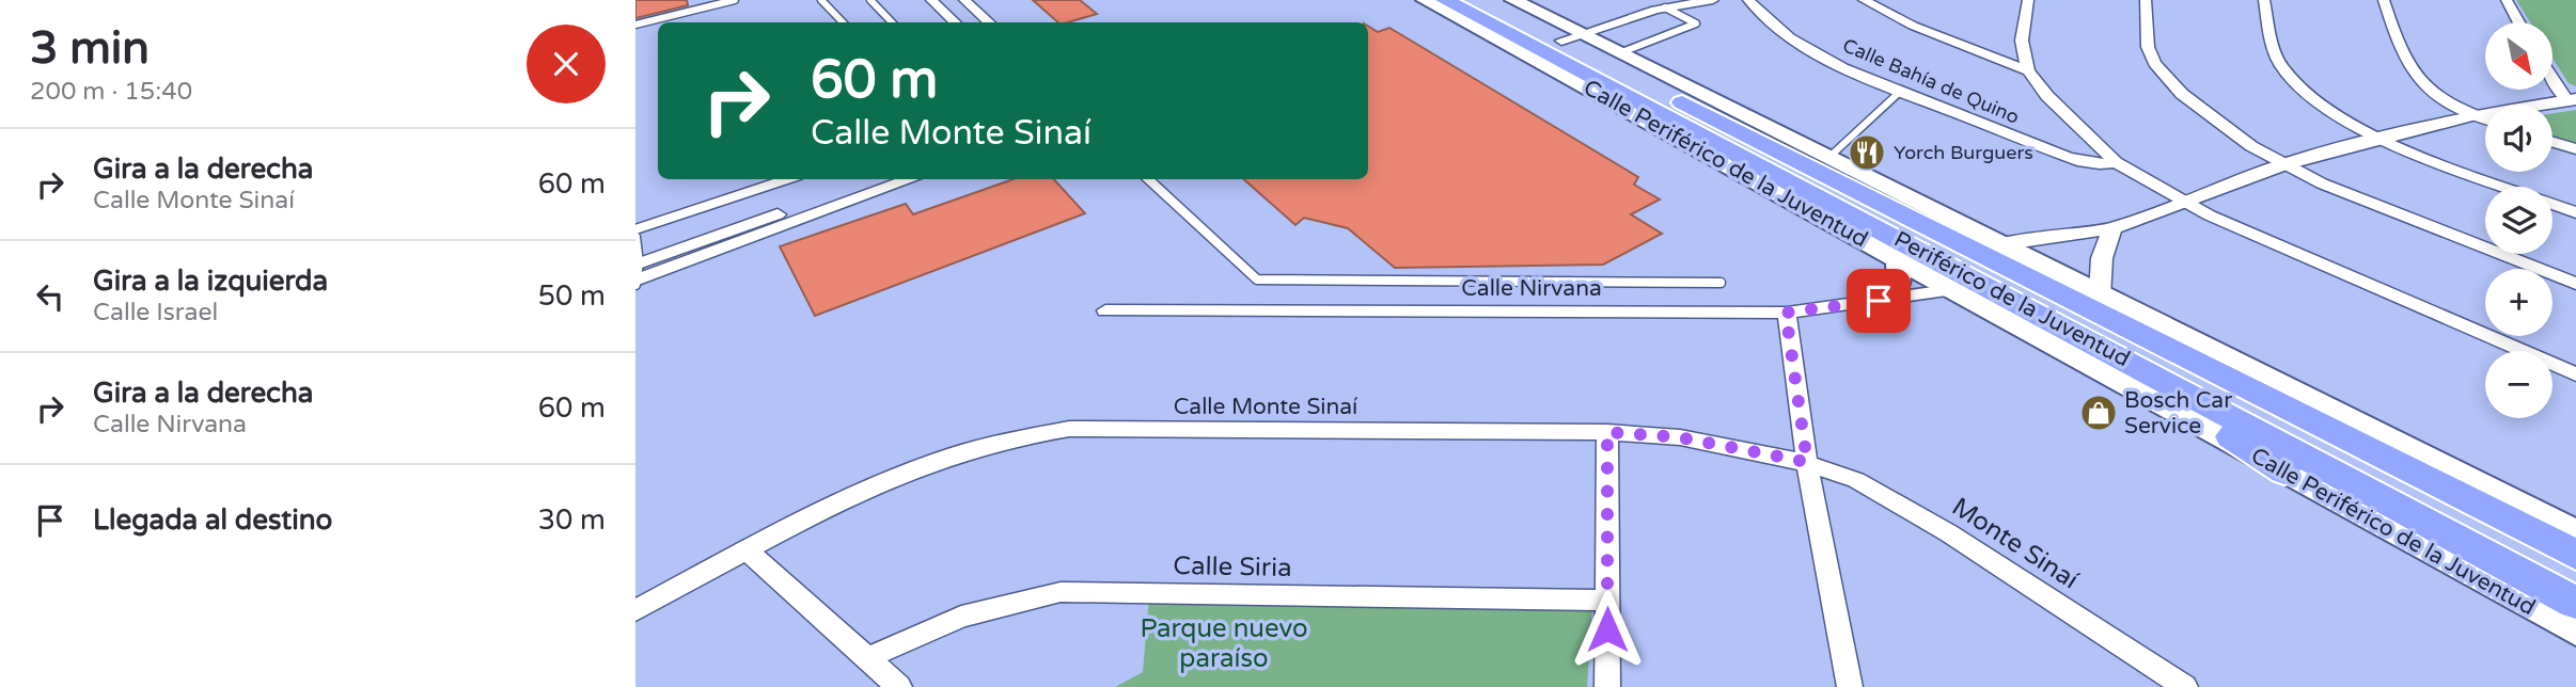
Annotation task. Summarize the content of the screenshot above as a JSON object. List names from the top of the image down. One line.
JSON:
{"streets":{"highway":["Periférico de la Juventud"],"main road":["Calle Periférico de la Juventud"],"street":["Calle Bahía de Quino","Calle Nirvana","Calle Monte Sinaí","Monte Sinaí","Calle Siria"]},"crossings":[["Calle Periférico de la Juventud","Calle Nirvana"],["Calle Periférico de la Juventud","Periférico de la Juventud"],["Calle Monte Sinaí","Monte Sinaí"]],"parks":["Parque nuevo paraíso"],"places":{"restaurant":["Yorch Burguers"],"shop":["Bosch Car Service"]},"north":"bottom right","page":{"heading":["3 min","200 m · 15:40"],"map_buttons":["+","−"],"turn":["60 m","Calle Monte Sinaí"],"list":[{"name":"Gira a la derecha","note":"Calle Monte Sinaí","value":"60 m"},{"name":"Gira a la izquierda","note":"Calle Israel","value":"50 m"},{"name":"Gira a la derecha","note":"Calle Nirvana","value":"60 m"},{"name":"Llegada al destino","value":"30 m"}]}}
